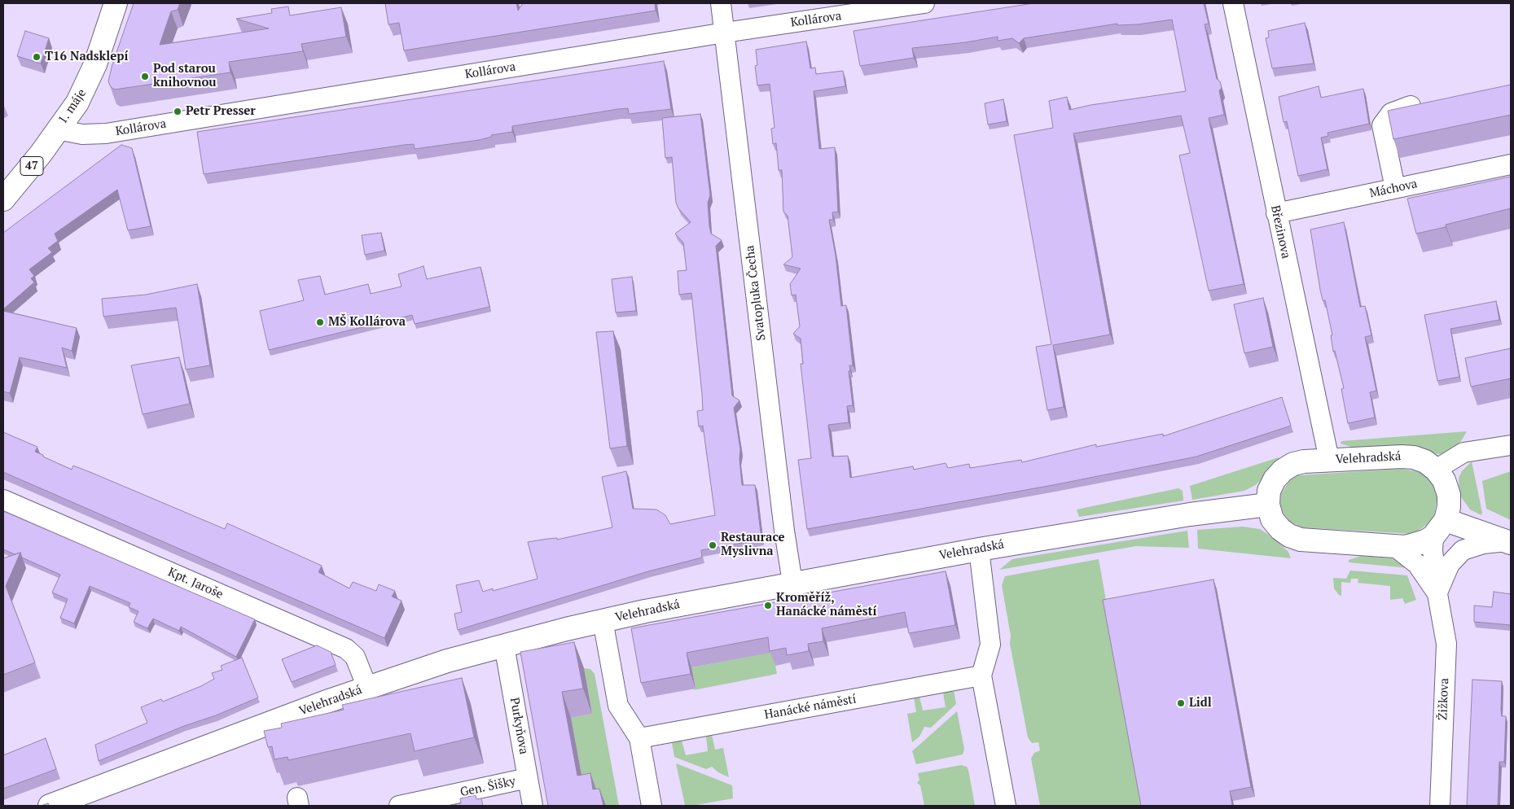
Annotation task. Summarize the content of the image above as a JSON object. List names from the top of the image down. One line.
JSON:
{"streets":{"main road":["1. máje","47","Velehradská"],"street":["Kollárova","Máchova","Březinova","Svatopluka Čecha","Kpt. Jaroše","Žižkova","Hanácké náměstí","Purkyňova","Gen. Šišky"]},"crossings":[["Kollárova","1. máje"],["Kollárova","47"],["Kollárova","Svatopluka Čecha"],["1. máje","47"],["Máchova","Březinova"],["Březinova","Velehradská"],["Svatopluka Čecha","Velehradská"],["Velehradská","Kpt. Jaroše"],["Velehradská","Žižkova"],["Velehradská","Purkyňova"],["Purkyňova","Gen. Šišky"]],"places":["T16 Nadsklepí","Pod starou knihovnou","Petr Presser","MŠ Kollárova","Restaurace Myslivna","Kroměříž, Hanácké náměstí","Lidl"]}
